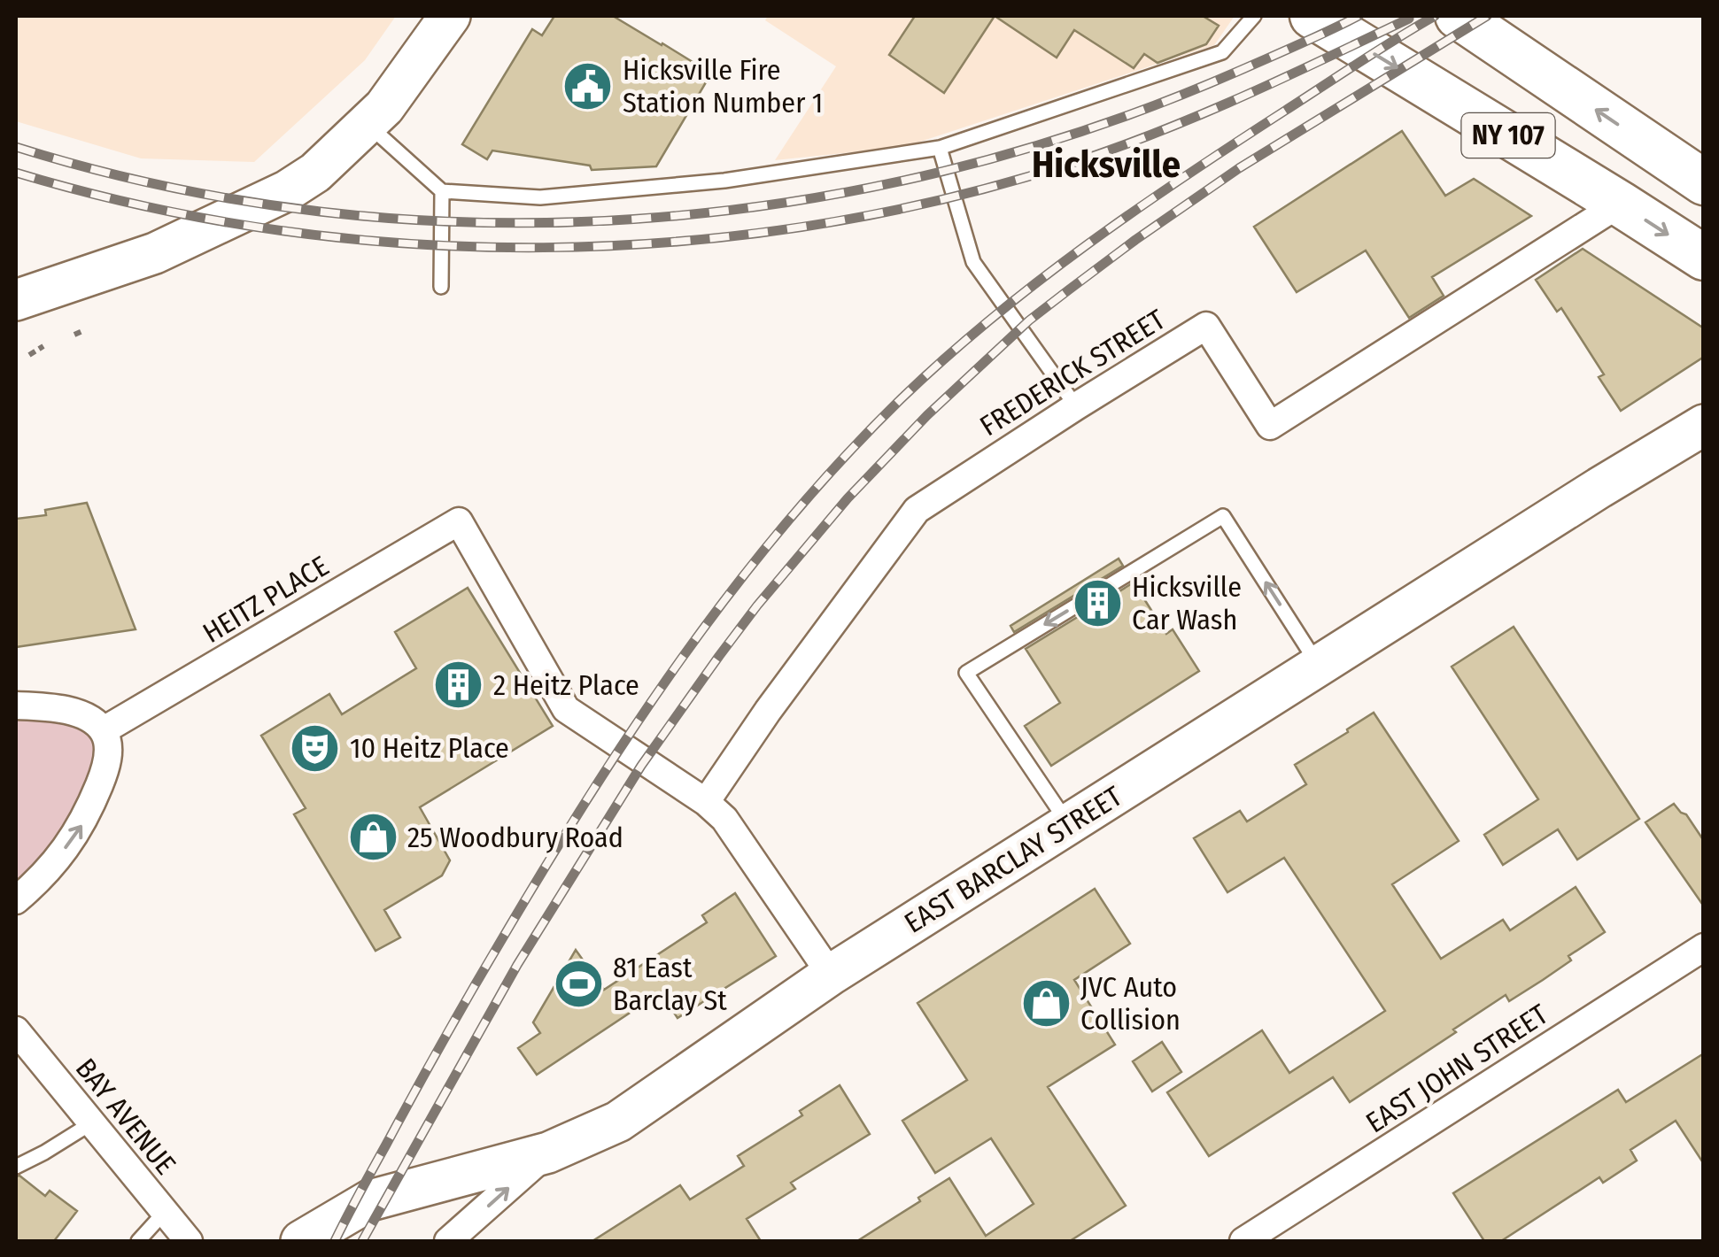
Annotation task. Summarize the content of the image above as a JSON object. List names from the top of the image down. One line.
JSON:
{"streets":{"main road":["NY 107","EAST BARCLAY STREET"],"street":["FREDERICK STREET","HEITZ PLACE","EAST JOHN STREET","BAY AVENUE"]},"crossings":[["NY 107","FREDERICK STREET"],["FREDERICK STREET","HEITZ PLACE"]],"districts":["Hicksville"],"places":{"public building":["Hicksville Fire Station Number 1"],"building":["Hicksville Car Wash","2 Heitz Place"],"theatre":["10 Heitz Place"],"shop":["25 Woodbury Road","JVC Auto Collision"],"sports":["81 East Barclay St"]}}
